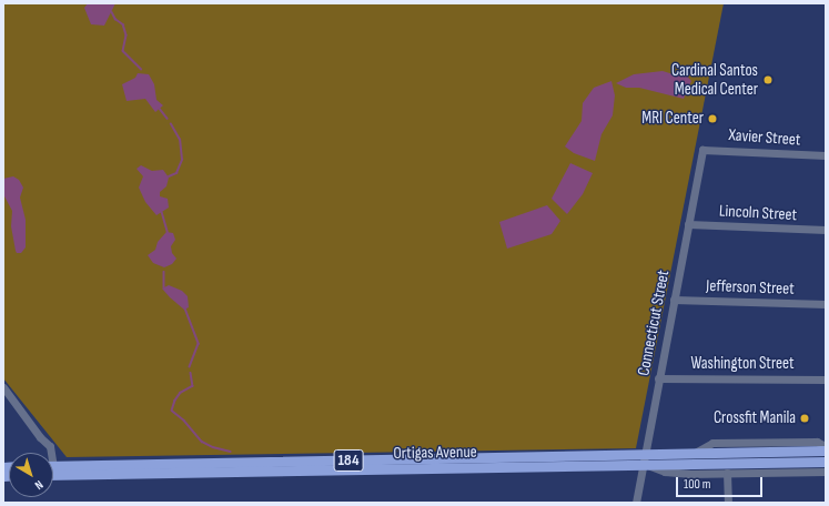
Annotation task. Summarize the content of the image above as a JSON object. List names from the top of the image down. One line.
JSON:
{"streets":{"main road":["Ortigas Avenue","184"],"street":["Xavier Street","Lincoln Street","Jefferson Street","Connecticut Street","Washington Street"]},"crossings":[["Xavier Street","Connecticut Street"],["Lincoln Street","Connecticut Street"],["Jefferson Street","Connecticut Street"],["Connecticut Street","Washington Street"],["Connecticut Street","Ortigas Avenue"]],"places":["Cardinal Santos Medical Center","MRI Center","Crossfit Manila"],"scale_bar":"100 m","north":"bottom right"}
